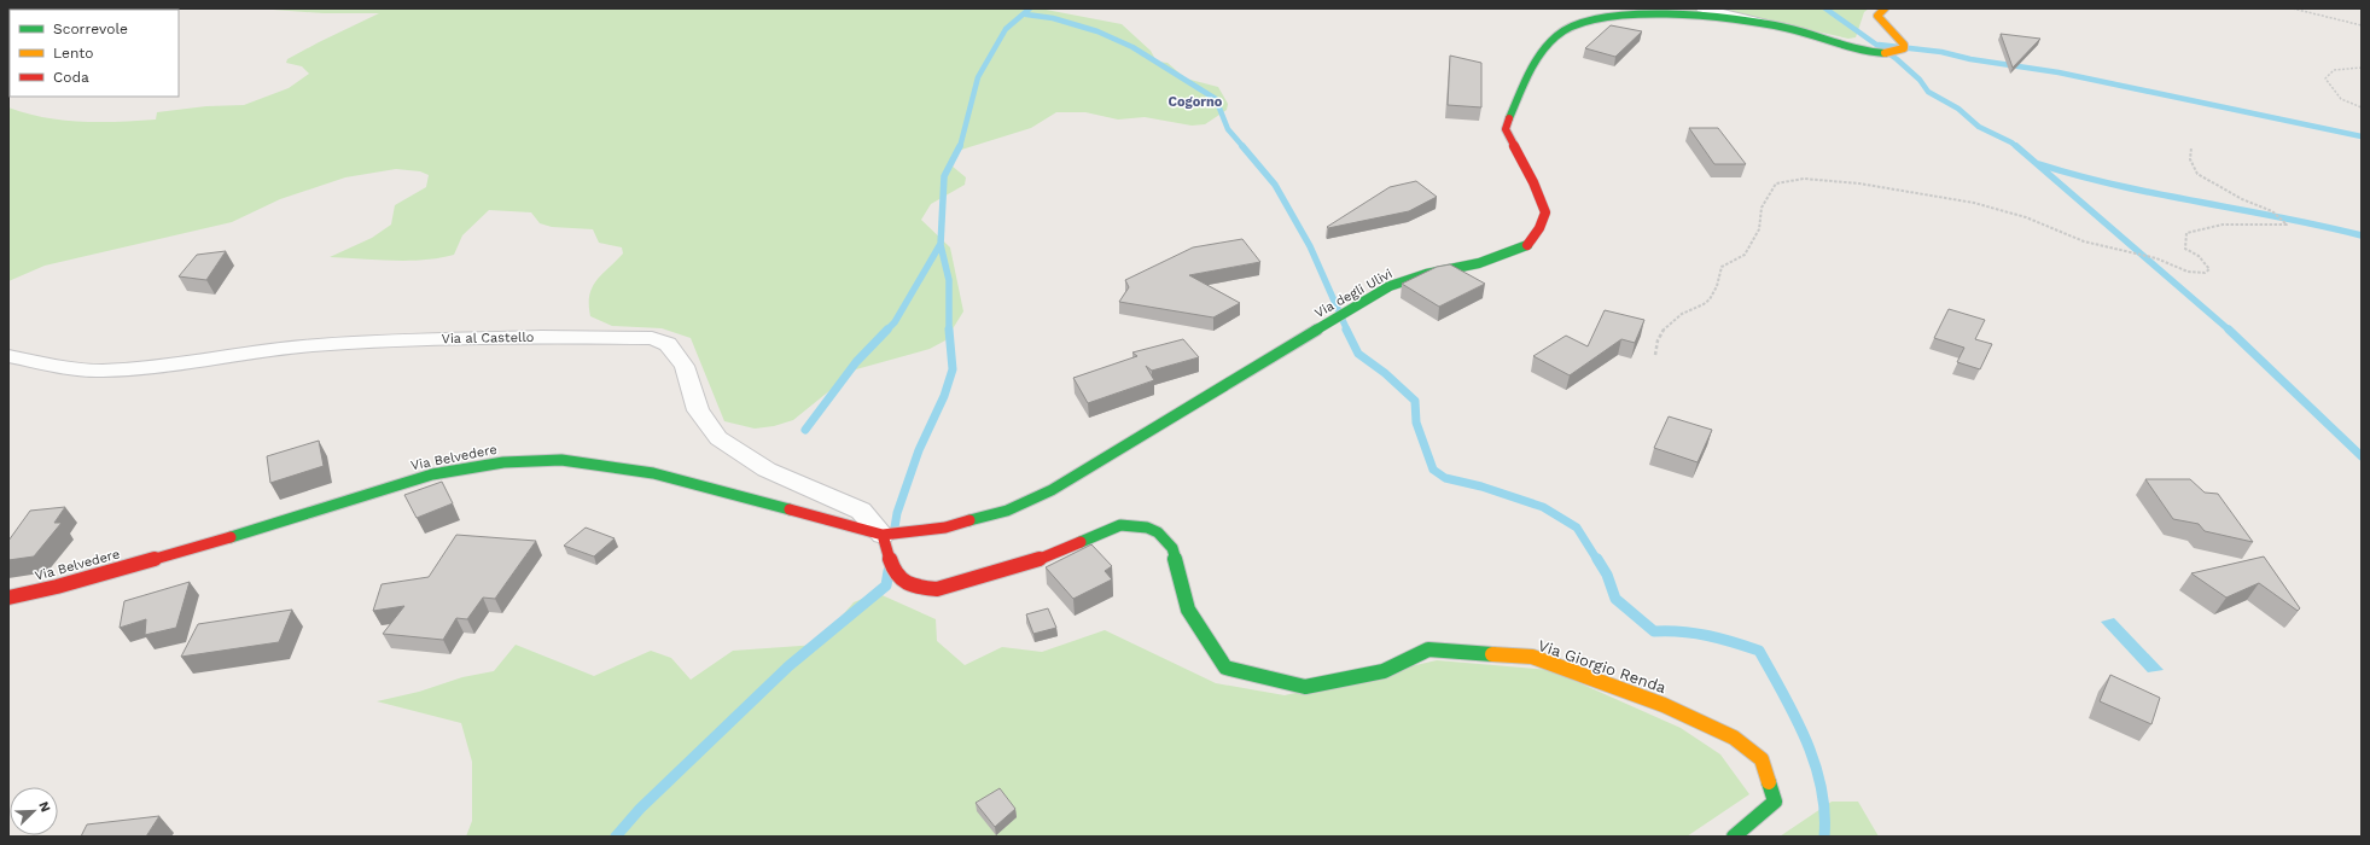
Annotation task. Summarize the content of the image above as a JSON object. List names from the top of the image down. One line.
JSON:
{"streets":{"street":["Via degli Ulivi","Via al Castello","Via Belvedere","Via Giorgio Renda"]},"crossings":[["Via degli Ulivi","Via al Castello"],["Via degli Ulivi","Via Belvedere"],["Via degli Ulivi","Via Giorgio Renda"],["Via al Castello","Via Belvedere"],["Via al Castello","Via Giorgio Renda"],["Via Belvedere","Via Giorgio Renda"]],"districts":["Cogorno"],"legend":["Scorrevole","Lento","Coda"],"north":"top right"}
